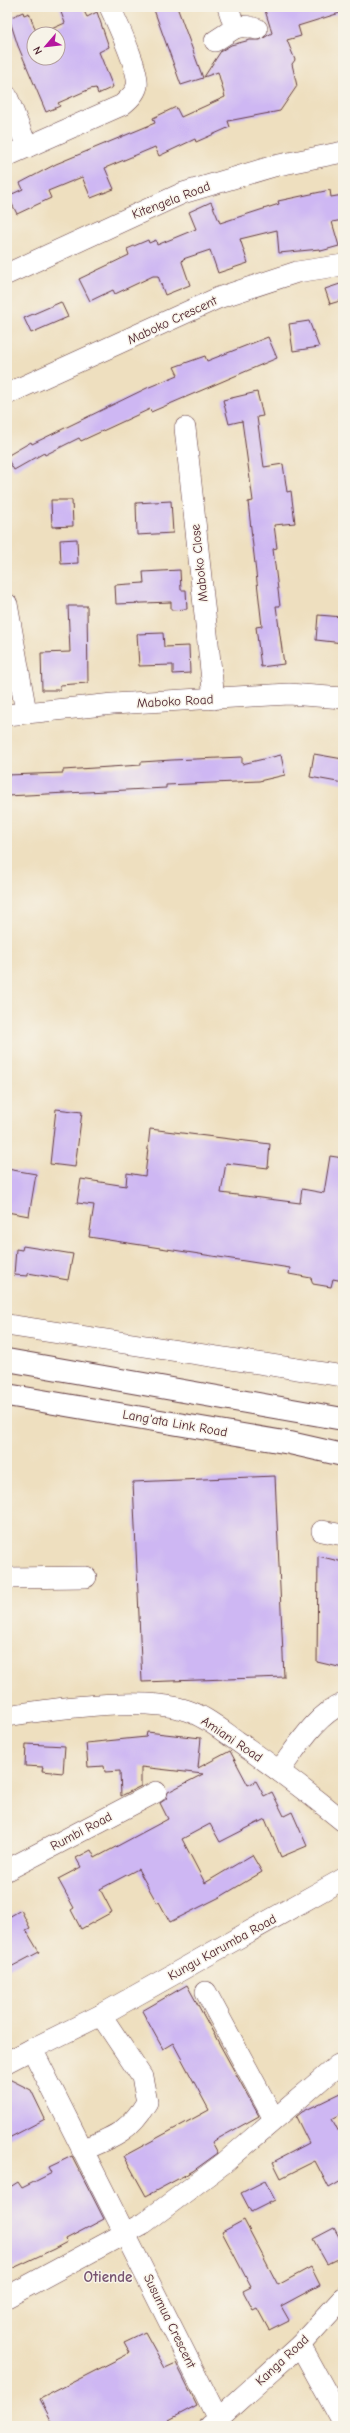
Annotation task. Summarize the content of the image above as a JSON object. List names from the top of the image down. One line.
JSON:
{"streets":{"main road":["Lang'ata Link Road"],"street":["Kitengela Road","Maboko Crescent","Maboko Close","Maboko Road","Amiani Road","Rumbi Road","Kungu Karumba Road","Susumua Crescent","Kanga Road"]},"crossings":[["Maboko Close","Maboko Road"],["Kungu Karumba Road","Susumua Crescent"],["Susumua Crescent","Kanga Road"]],"districts":["Otiende"],"north":"bottom left"}
